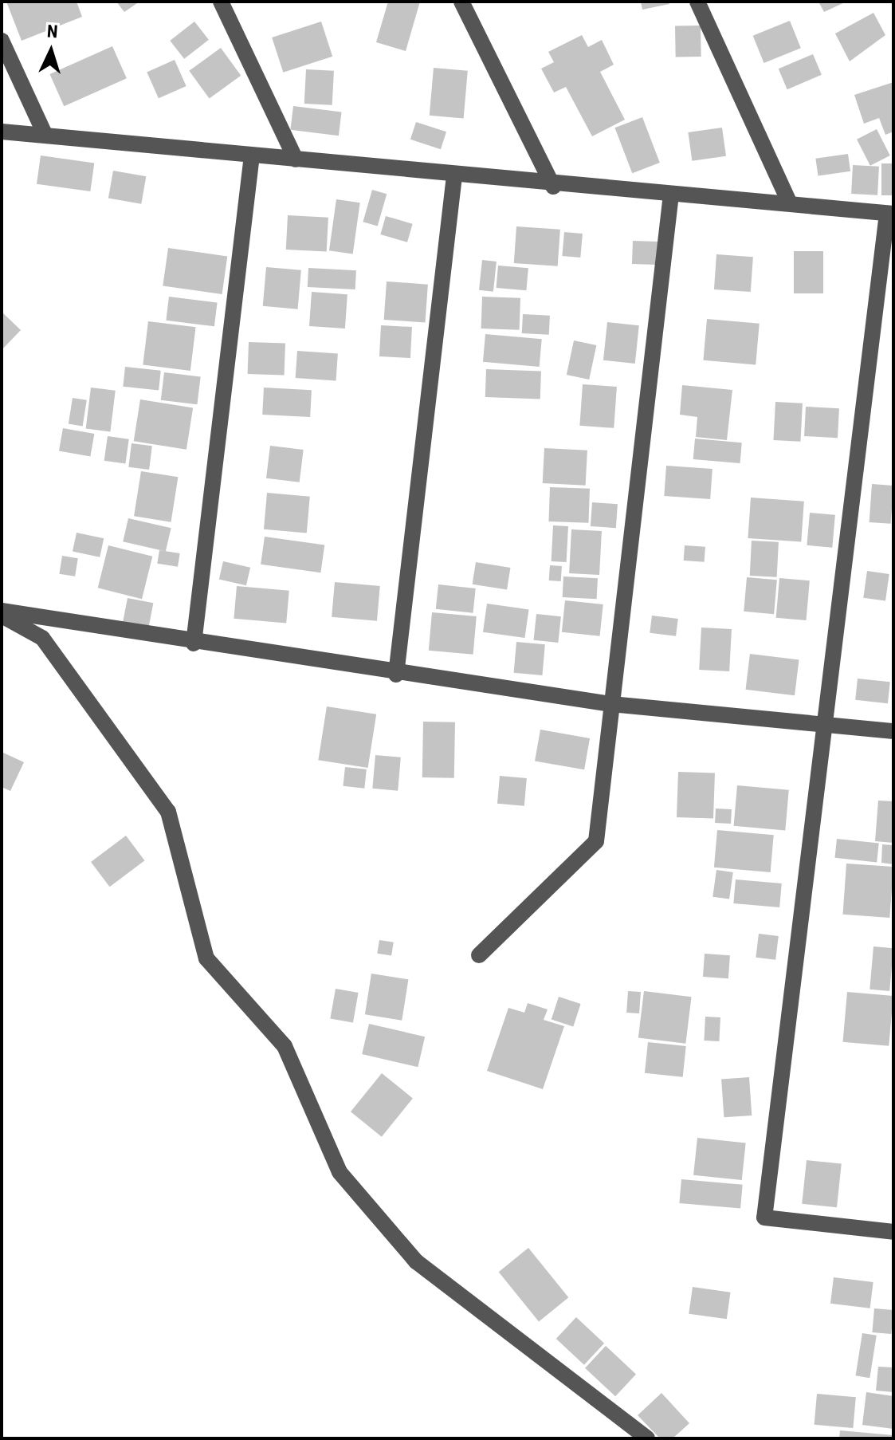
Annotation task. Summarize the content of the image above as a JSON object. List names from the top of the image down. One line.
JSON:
{"north":"top"}
